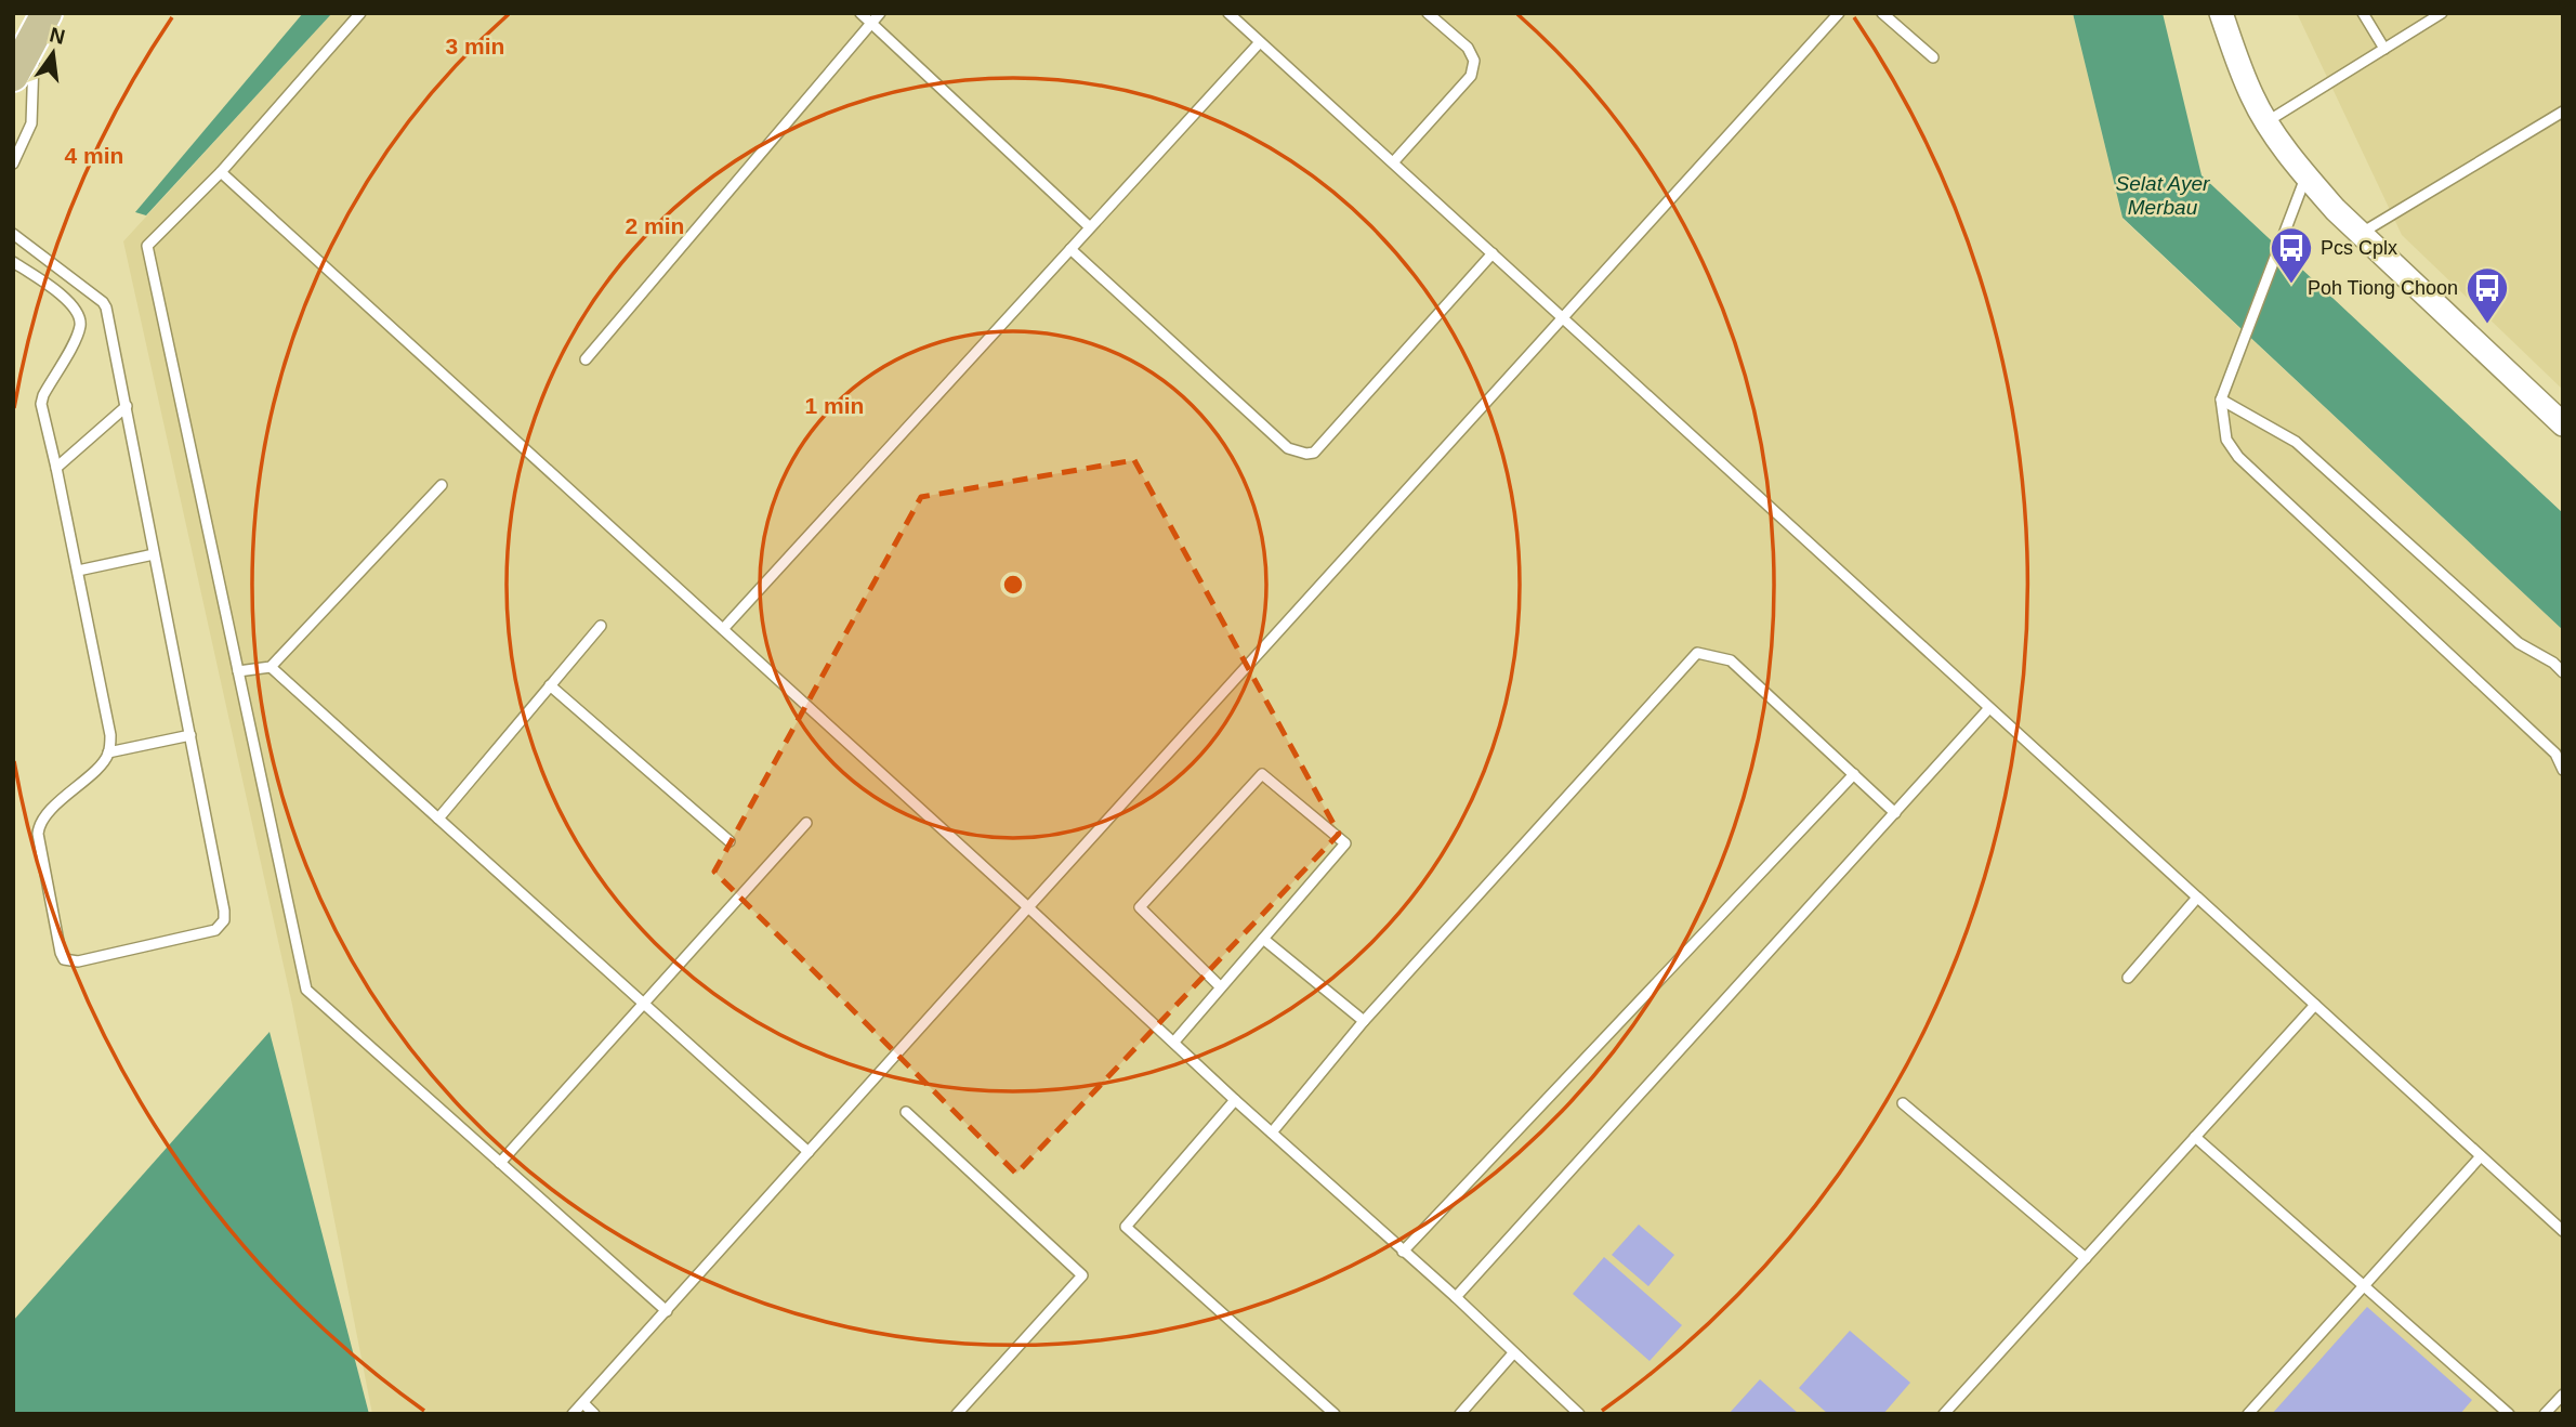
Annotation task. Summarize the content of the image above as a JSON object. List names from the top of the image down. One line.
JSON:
{"water":["Selat Ayer Merbau"],"places":{"bus stop":["Pcs Cplx","Poh Tiong Choon"]},"north":"top","rings":["3 min","4 min","2 min","1 min"]}
